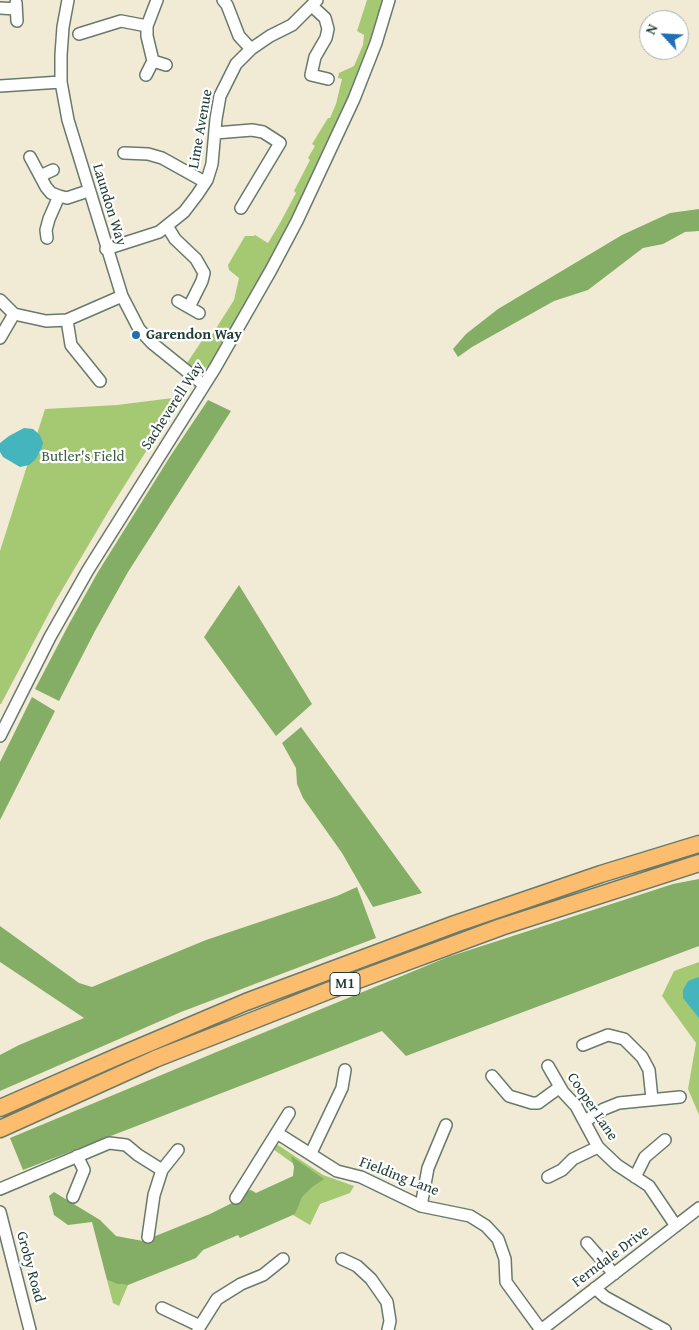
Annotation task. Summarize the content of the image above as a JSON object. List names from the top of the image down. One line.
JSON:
{"streets":{"highway":["M1"],"street":["Lime Avenue","Laundon Way","Sacheverell Way","Cooper Lane","Fielding Lane","Ferndale Drive","Groby Road"]},"crossings":[["Lime Avenue","Laundon Way"],["Laundon Way","Sacheverell Way"],["Cooper Lane","Ferndale Drive"],["Fielding Lane","Ferndale Drive"]],"parks":["Butler's Field"],"places":["Garendon Way"],"north":"top left"}
